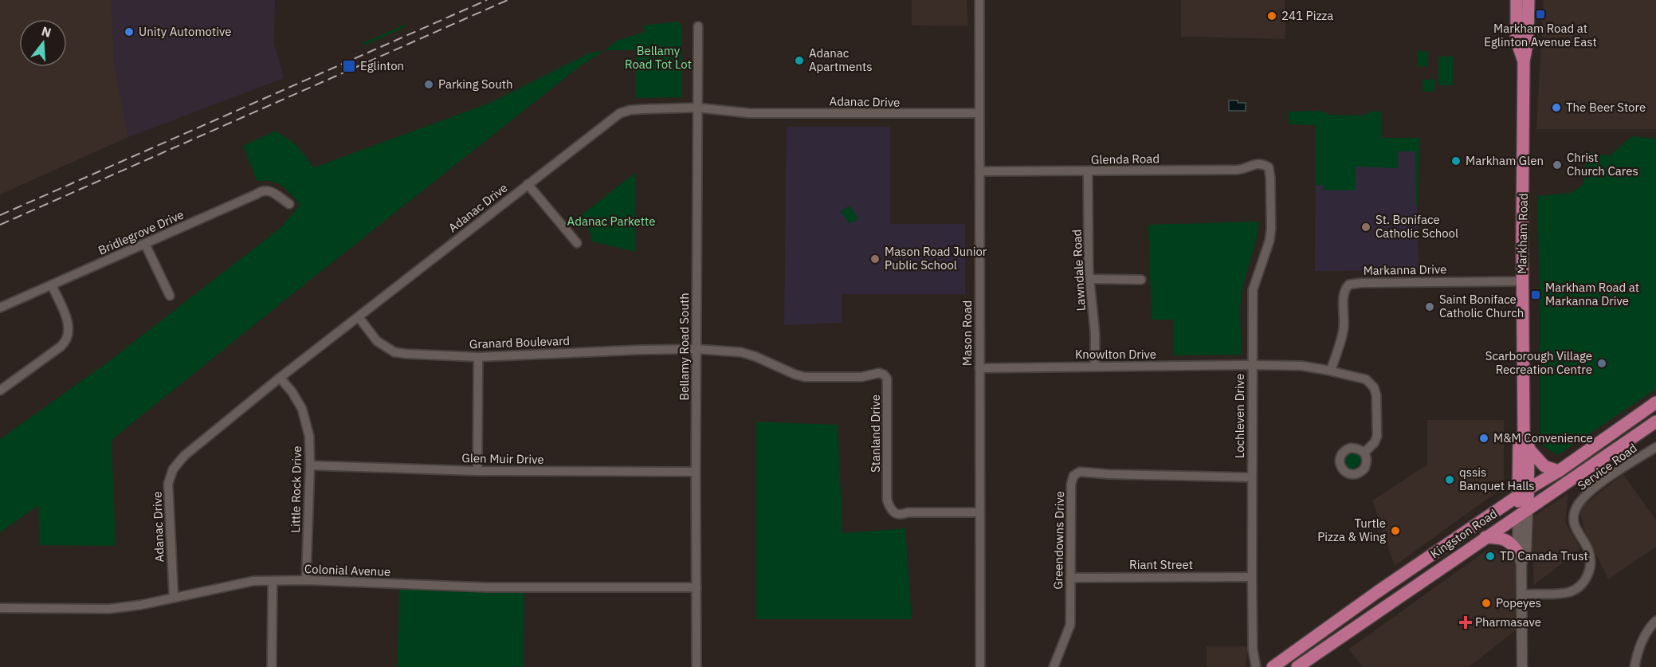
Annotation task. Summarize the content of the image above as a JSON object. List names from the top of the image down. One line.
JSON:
{"streets":{"main road":["Markham Road","Kingston Road"],"street":["Adanac Drive","Glenda Road","Bridlegrove Drive","Lawndale Road","Markanna Drive","Mason Road","Granard Boulevard","Bellamy Road South","Knowlton Drive","Lochleven Drive","Stanland Drive","Glen Muir Drive","Service Road","Little Rock Drive","Greendowns Drive","Riant Street","Colonial Avenue"]},"crossings":[["Adanac Drive","Mason Road"],["Adanac Drive","Granard Boulevard"],["Adanac Drive","Bellamy Road South"],["Adanac Drive","Little Rock Drive"],["Adanac Drive","Colonial Avenue"],["Glenda Road","Lawndale Road"],["Glenda Road","Mason Road"],["Glenda Road","Lochleven Drive"],["Markham Road","Markanna Drive"],["Markham Road","Service Road"],["Markham Road","Kingston Road"],["Lawndale Road","Knowlton Drive"],["Markanna Drive","Knowlton Drive"],["Mason Road","Knowlton Drive"],["Mason Road","Stanland Drive"],["Granard Boulevard","Bellamy Road South"],["Granard Boulevard","Stanland Drive"],["Bellamy Road South","Stanland Drive"],["Bellamy Road South","Glen Muir Drive"],["Bellamy Road South","Colonial Avenue"],["Knowlton Drive","Lochleven Drive"],["Lochleven Drive","Greendowns Drive"],["Lochleven Drive","Riant Street"],["Glen Muir Drive","Little Rock Drive"],["Little Rock Drive","Colonial Avenue"],["Greendowns Drive","Riant Street"]],"parks":["Bellamy Road Tot Lot","Adanac Parkette"],"places":{"transit":["Markham Road at Eglinton Avenue East","Eglinton","Markham Road at Markanna Drive"],"other":["241 Pizza","Unity Automotive","Adanac Apartments","Parking South","The Beer Store","Markham Glen","Christ Church Cares","St. Boniface Catholic School","Mason Road Junior Public School","Saint Boniface Catholic Church","Scarborough Village Recreation Centre","M&M Convenience","qssis Banquet Halls","Turtle Pizza & Wing","TD Canada Trust","Popeyes"],"health":["Pharmasave"]},"north":"top"}
